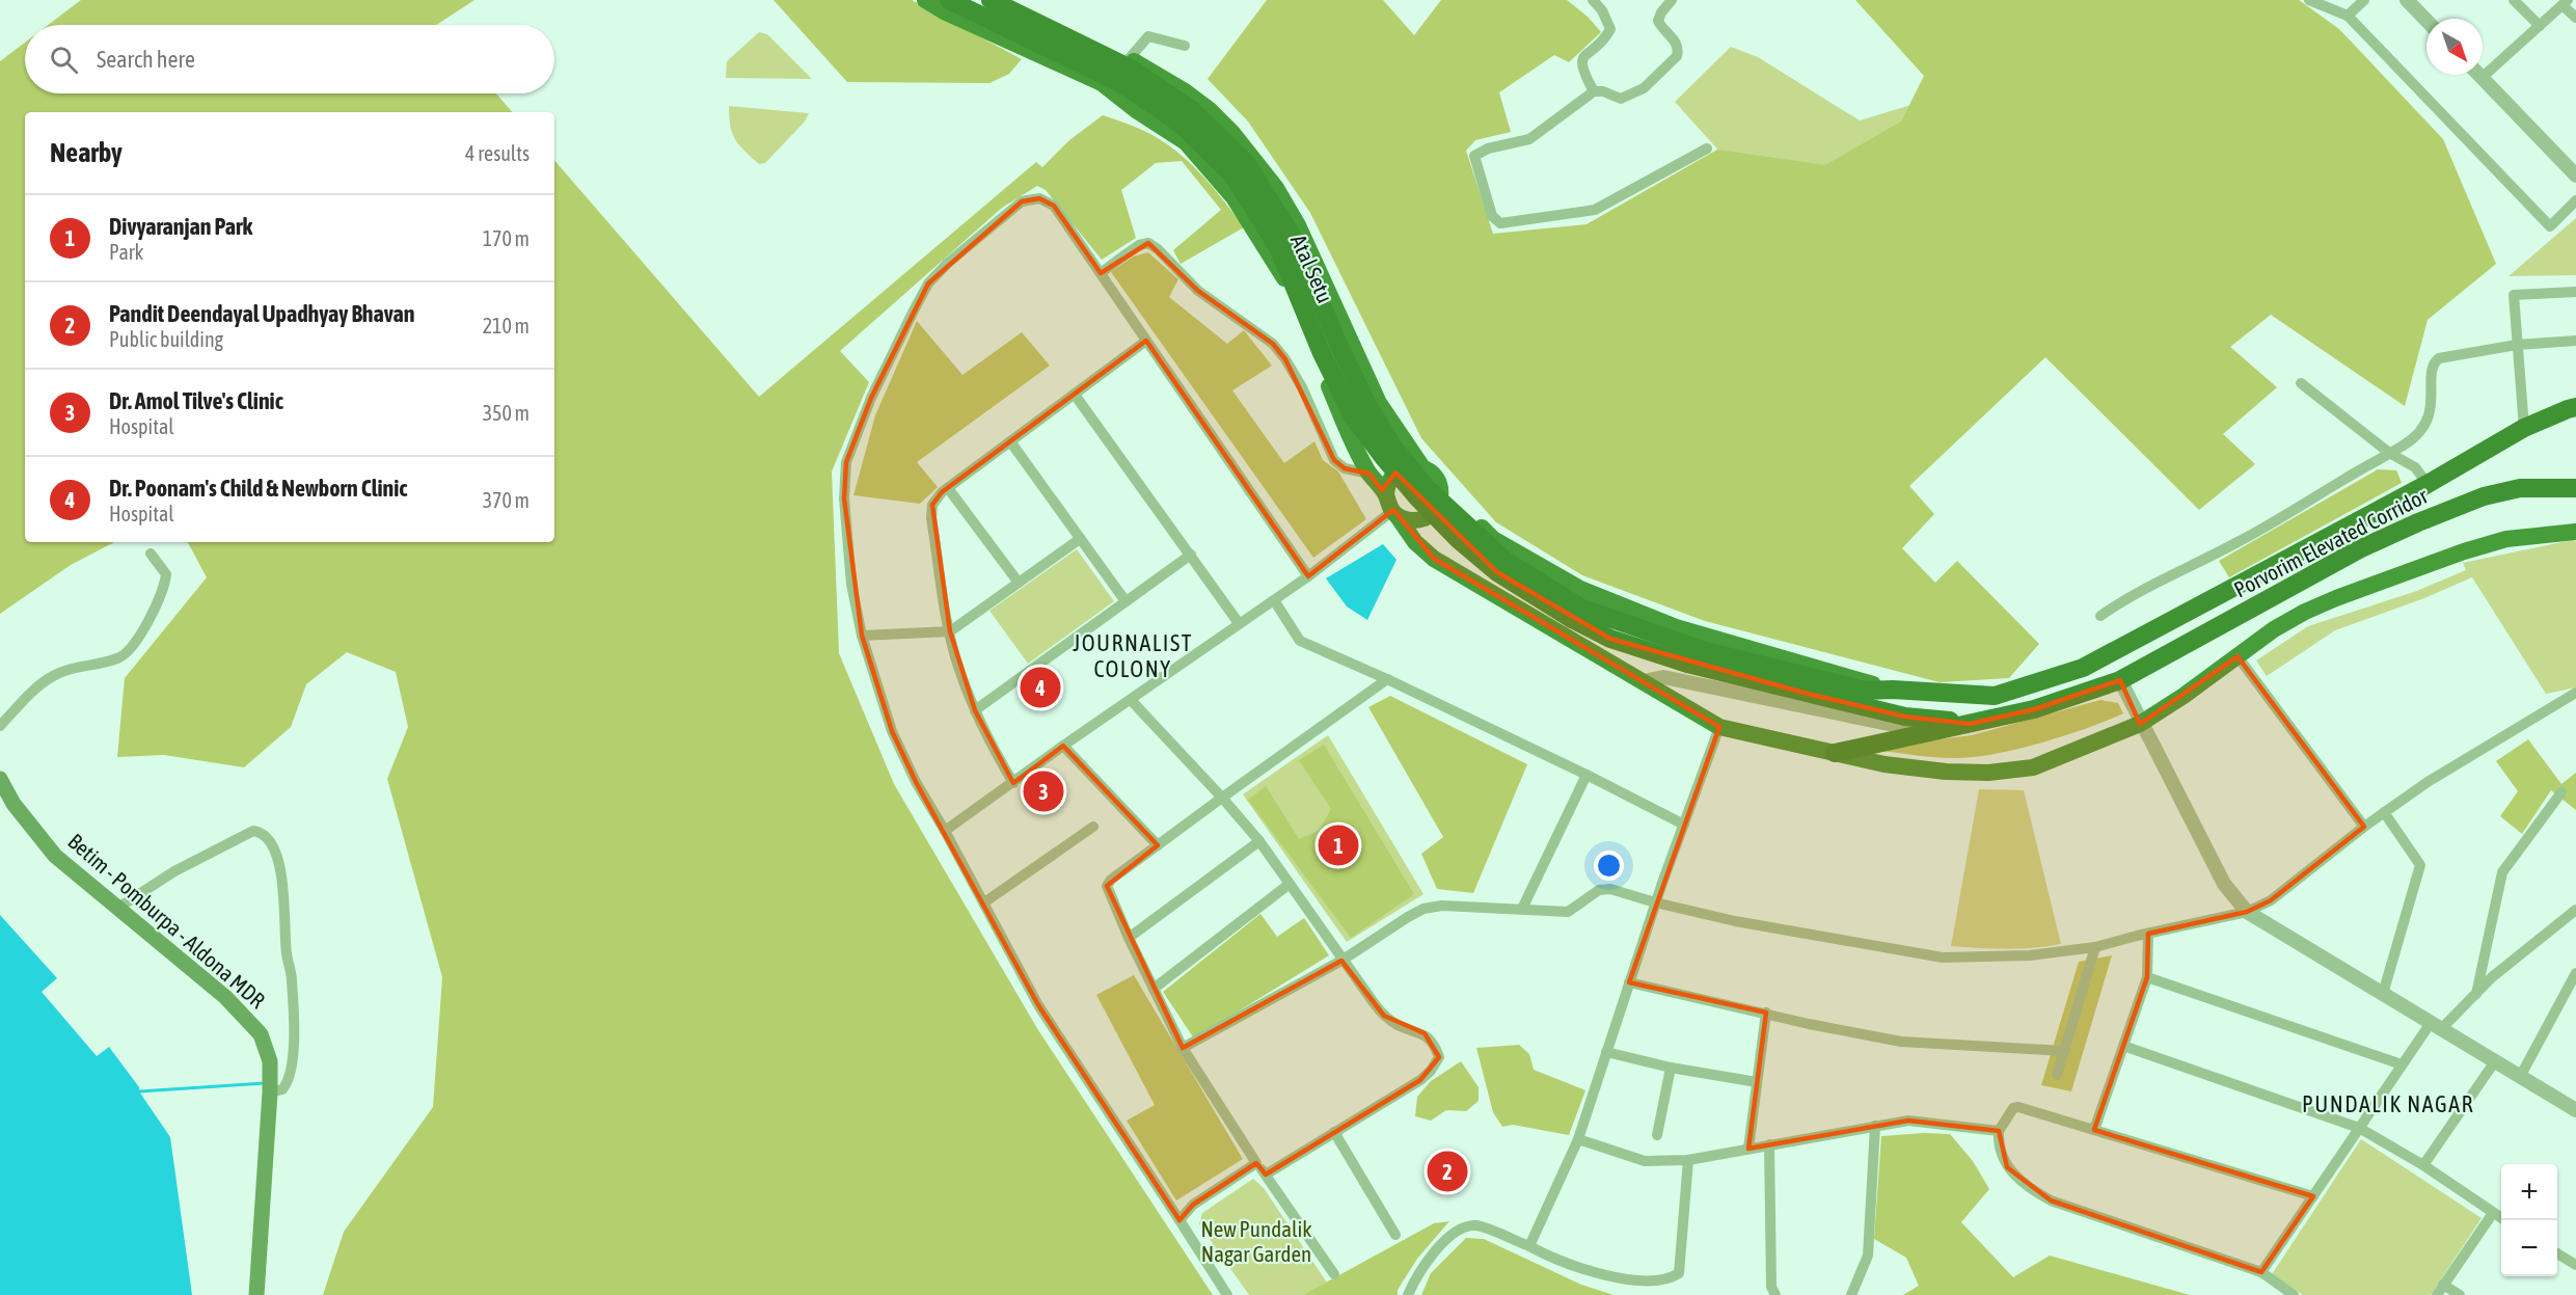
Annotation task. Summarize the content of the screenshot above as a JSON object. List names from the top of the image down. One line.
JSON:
{"streets":{"highway":["Atal Setu","Porvorim Elevated Corridor"],"main road":["Betim - Pomburpa - Aldona MDR"]},"districts":["JOURNALIST COLONY","PUNDALIK NAGAR"],"parks":["New Pundalik Nagar Garden"],"north":"bottom right","page":{"search":"Search here","heading":["Nearby","4 results"],"list":[{"mark":"1","name":"Divyaranjan Park","note":"Park","value":"170 m"},{"mark":"2","name":"Pandit Deendayal Upadhyay Bhavan","note":"Public building","value":"210 m"},{"mark":"3","name":"Dr. Amol Tilve's Clinic","note":"Hospital","value":"350 m"},{"mark":"4","name":"Dr. Poonam's Child & Newborn Clinic","note":"Hospital","value":"370 m"}],"pins":["4","3","1","2"],"map_buttons":["+","−"]}}
